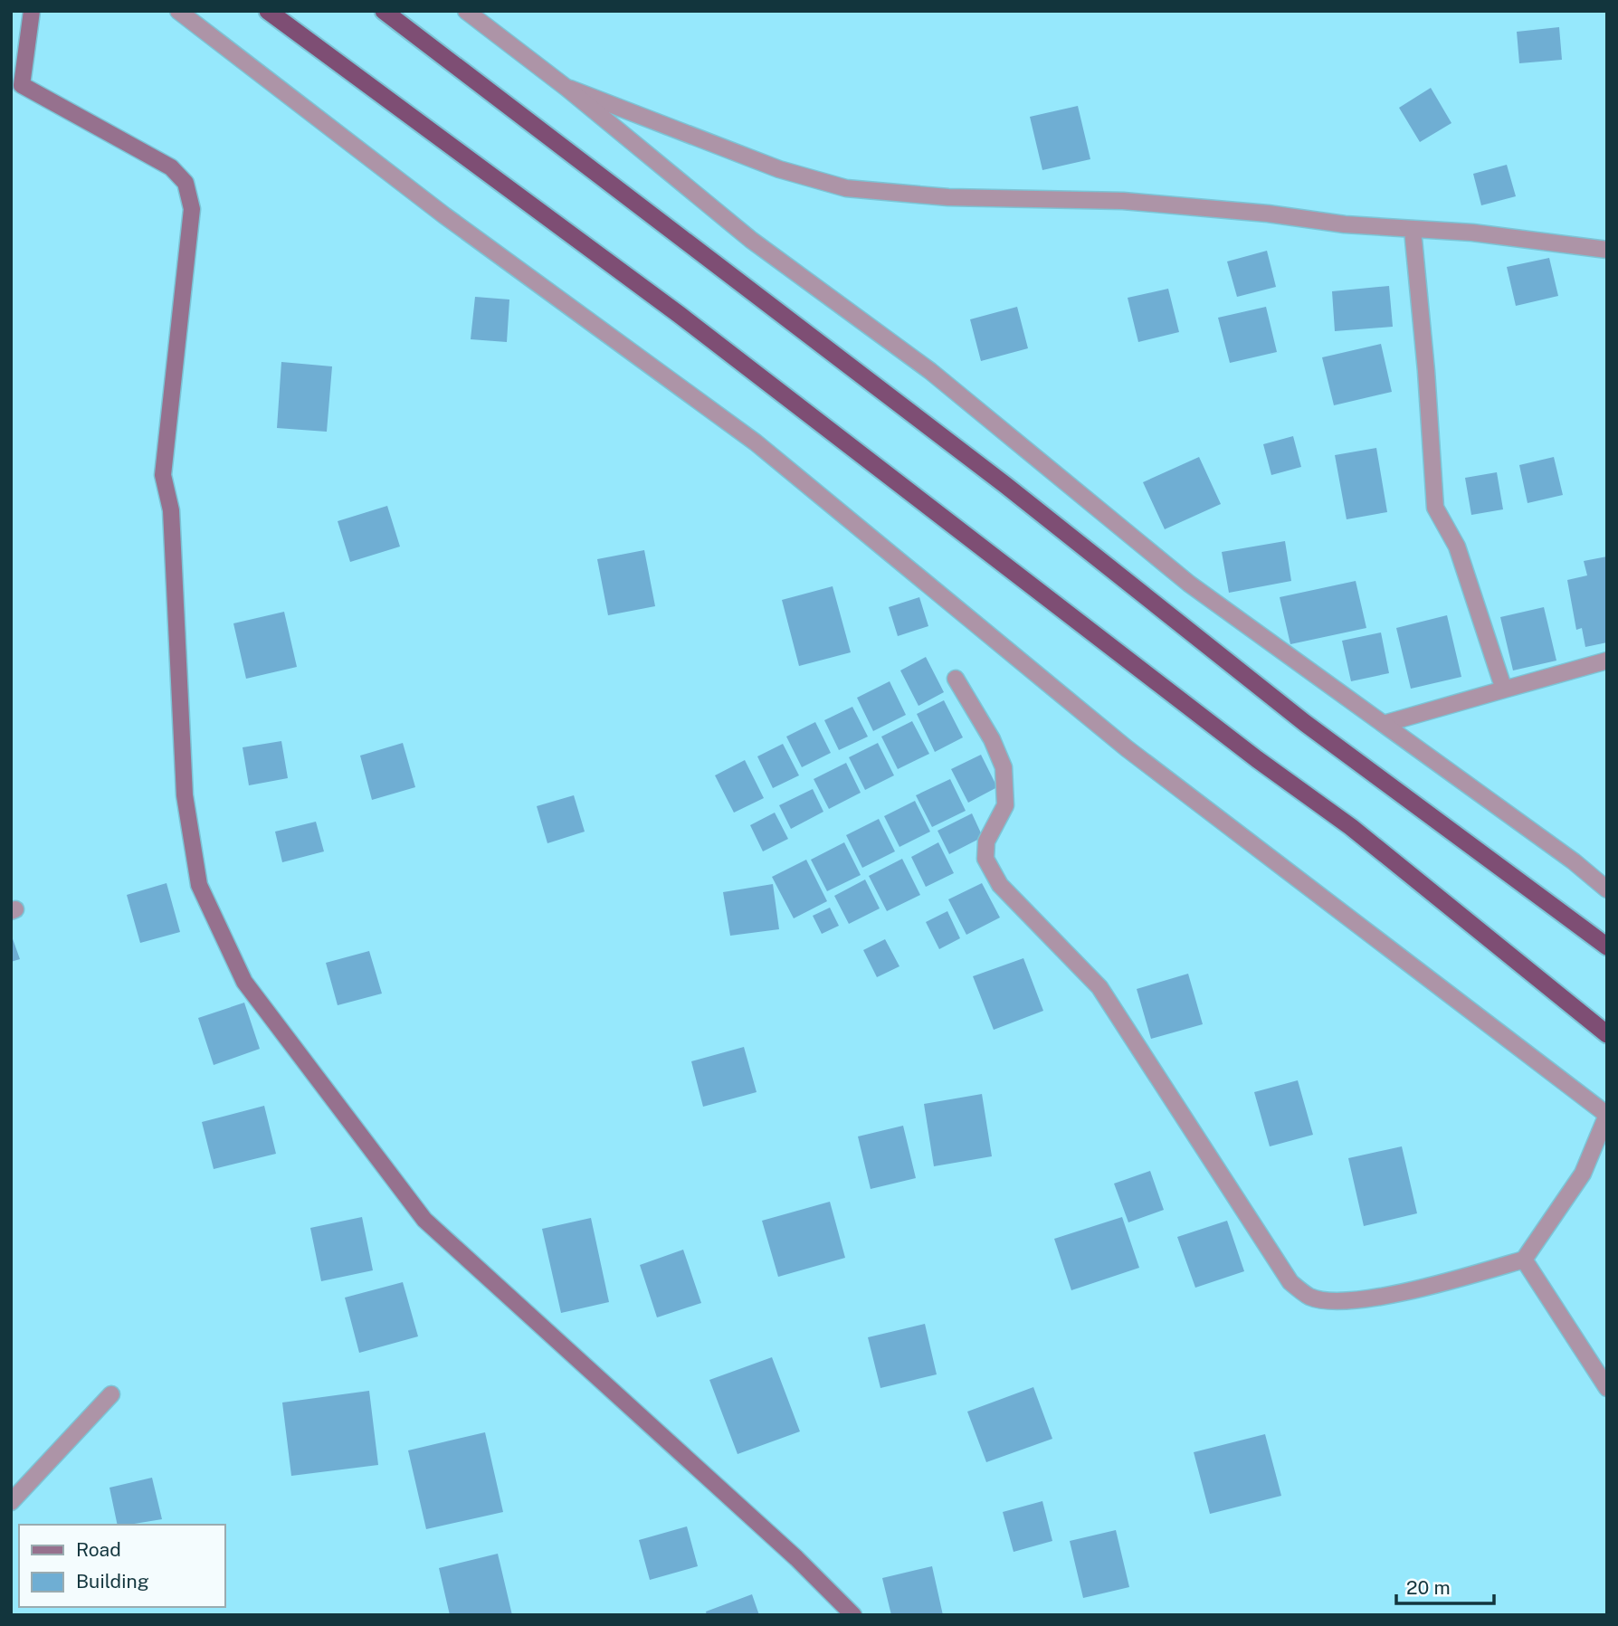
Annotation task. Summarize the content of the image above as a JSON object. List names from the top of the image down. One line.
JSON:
{"legend":["Road","Building"],"scale_bar":"20 m"}
